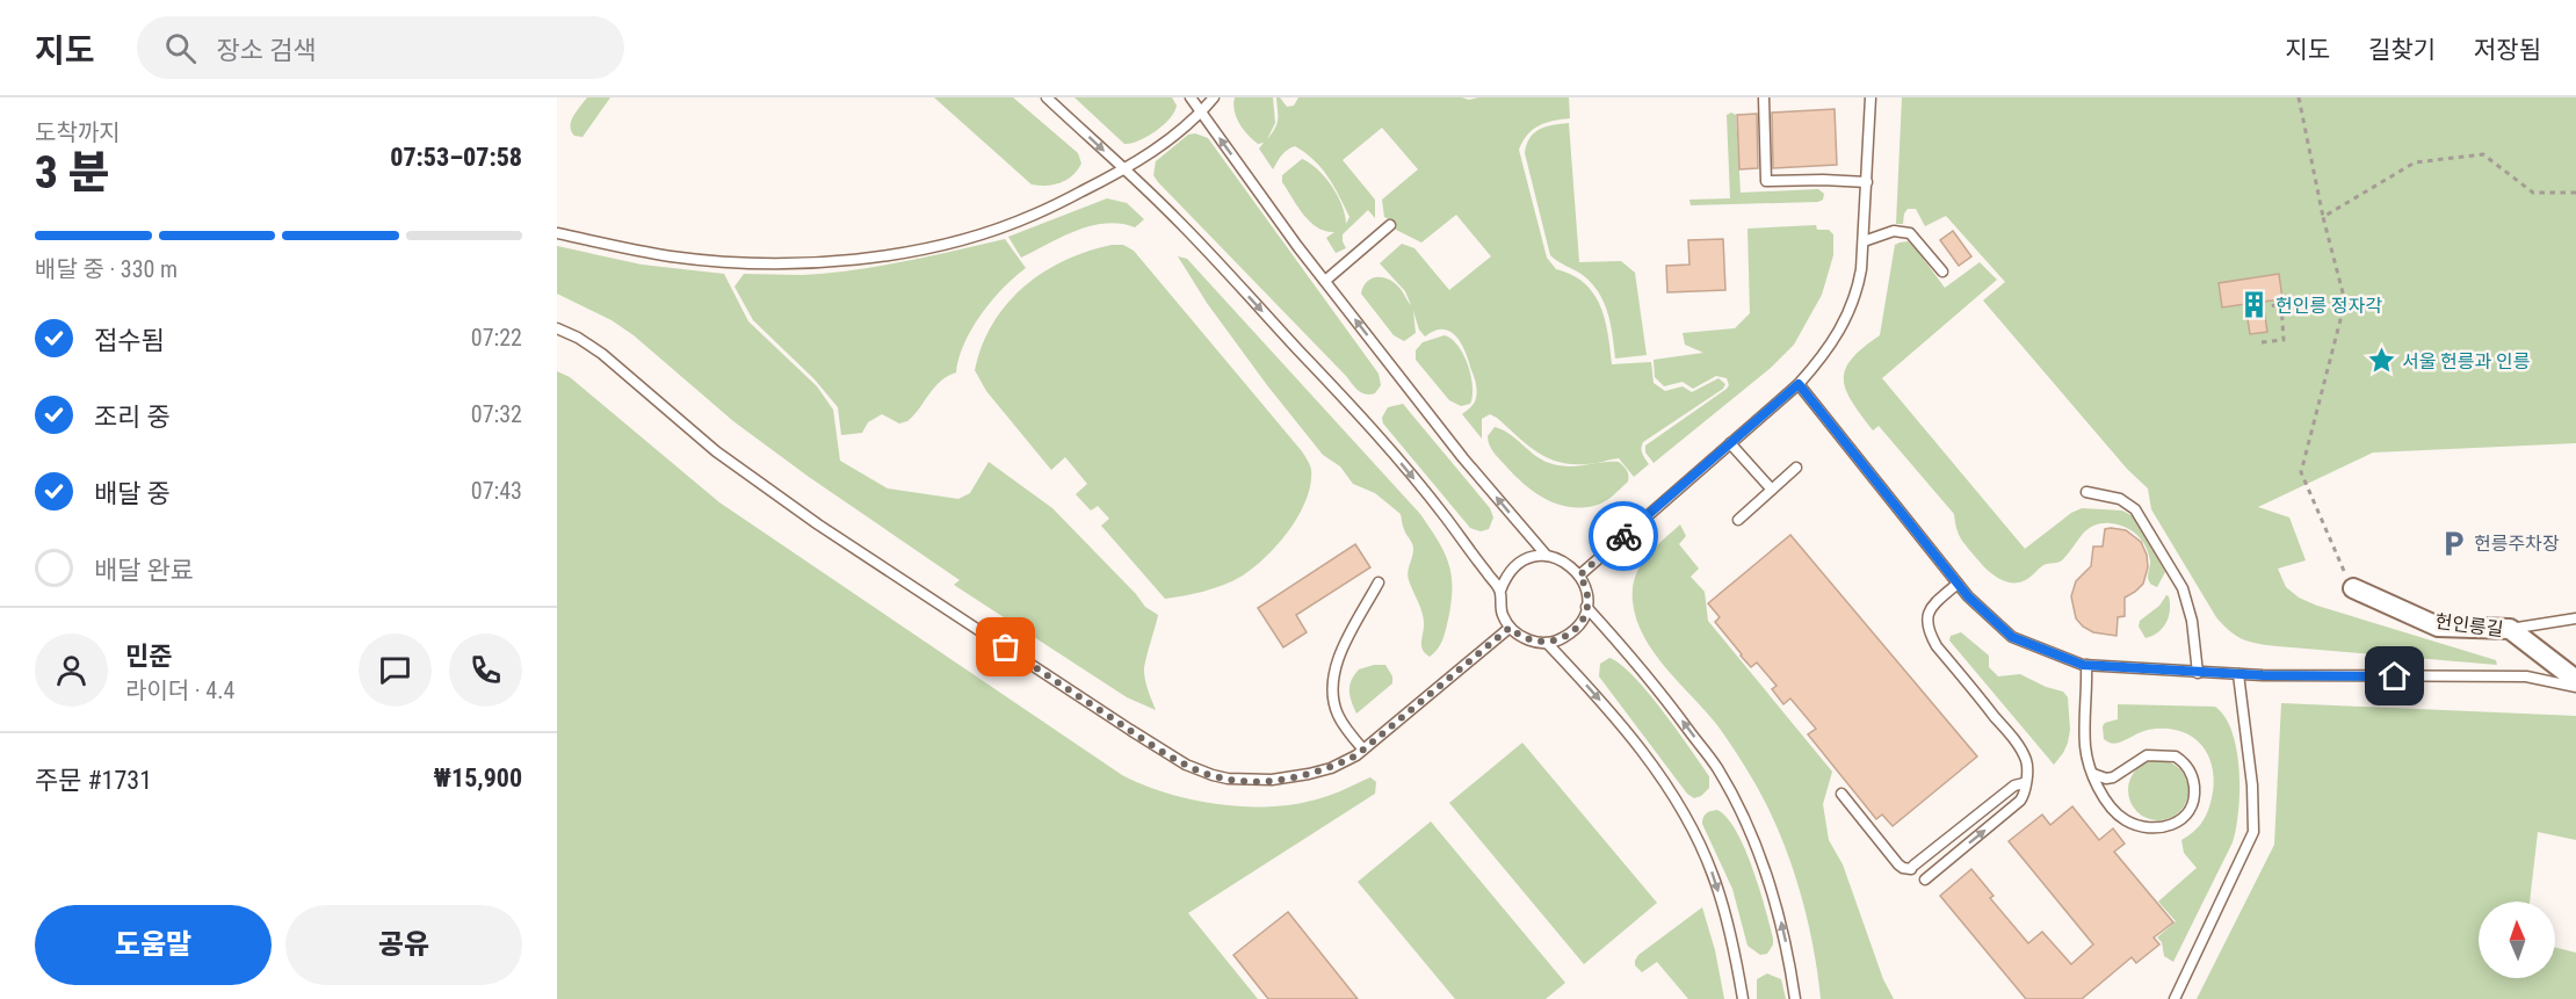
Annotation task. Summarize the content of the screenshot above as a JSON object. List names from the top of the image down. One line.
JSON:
{"streets":{"street":["헌인릉길"]},"places":{"building":["헌인릉 정자각"],"place":["서울 헌릉과 인릉"],"parking":["헌릉주차장"]},"north":"top","page":{"header":"지도","search":"장소 검색","nav":["지도","길찾기","저장됨"],"heading":["3 분","도착까지","07:53–07:58"],"panel":["민준","라이더 · 4.4","주문 #1731","₩15,900"],"bar":"배달 중 · 330 m","list":[["접수됨","07:22"],["조리 중","07:32"],["배달 중","07:43"],"배달 완료"],"buttons":["도움말","공유"]}}
